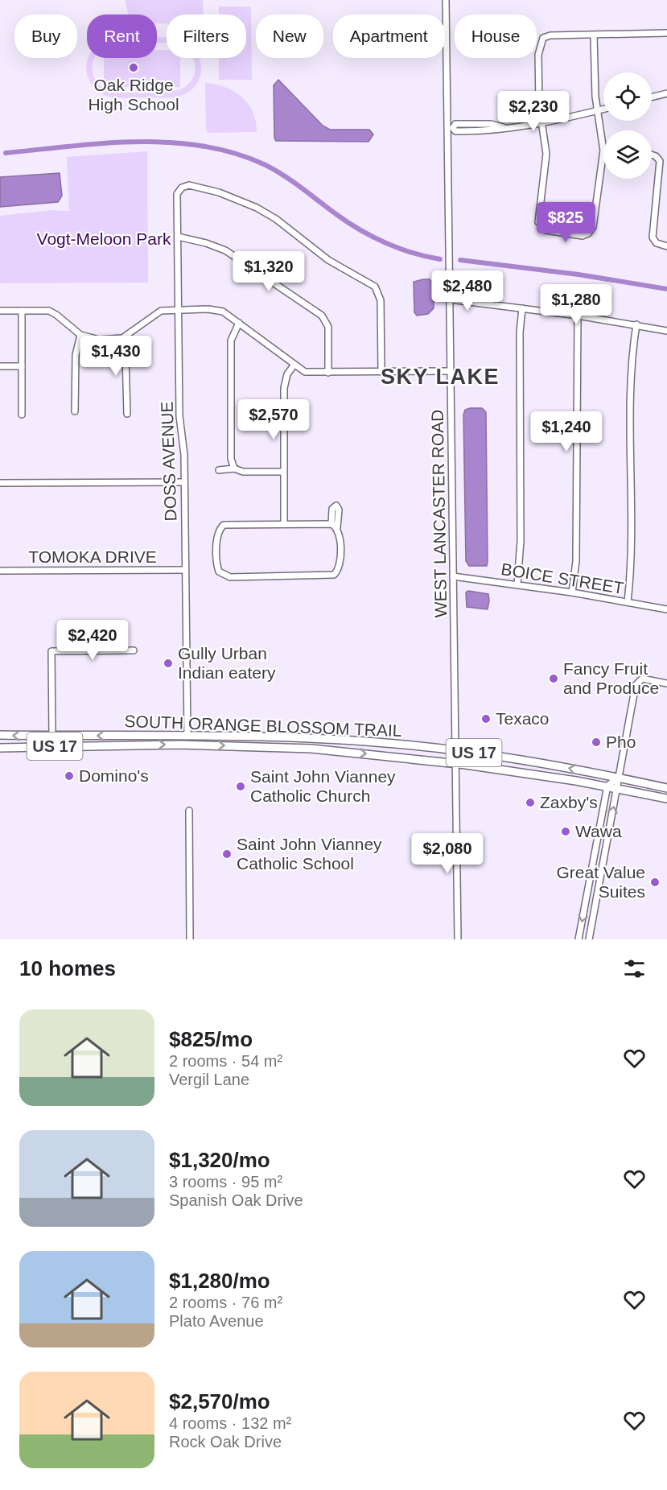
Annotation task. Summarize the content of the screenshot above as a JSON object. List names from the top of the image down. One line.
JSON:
{"streets":{"main road":["SOUTH ORANGE BLOSSOM TRAIL","US 17"],"street":["DOSS AVENUE","WEST LANCASTER ROAD","TOMOKA DRIVE","BOICE STREET"]},"crossings":[["DOSS AVENUE","TOMOKA DRIVE"],["DOSS AVENUE","SOUTH ORANGE BLOSSOM TRAIL"],["WEST LANCASTER ROAD","BOICE STREET"],["WEST LANCASTER ROAD","SOUTH ORANGE BLOSSOM TRAIL"]],"districts":["SKY LAKE"],"parks":["Vogt-Meloon Park"],"places":["Oak Ridge High School","Gully Urban Indian eatery","Fancy Fruit and Produce","Texaco","Pho","Domino's","Saint John Vianney Catholic Church","Zaxby's","Wawa","Saint John Vianney Catholic School","Great Value Suites"],"page":{"chip":["Buy","Rent","Filters","New","Apartment","House"],"price":["$2,230","$825","$1,320","$2,480","$1,280","$1,430","$2,570","$1,240","$2,420","$2,080"],"heading":"10 homes","list":[{"name":"$825/mo","note":"2 rooms · 54 m² · Vergil Lane"},{"name":"$1,320/mo","note":"3 rooms · 95 m² · Spanish Oak Drive"},{"name":"$1,280/mo","note":"2 rooms · 76 m² · Plato Avenue"},{"name":"$2,570/mo","note":"4 rooms · 132 m² · Rock Oak Drive"}]}}
